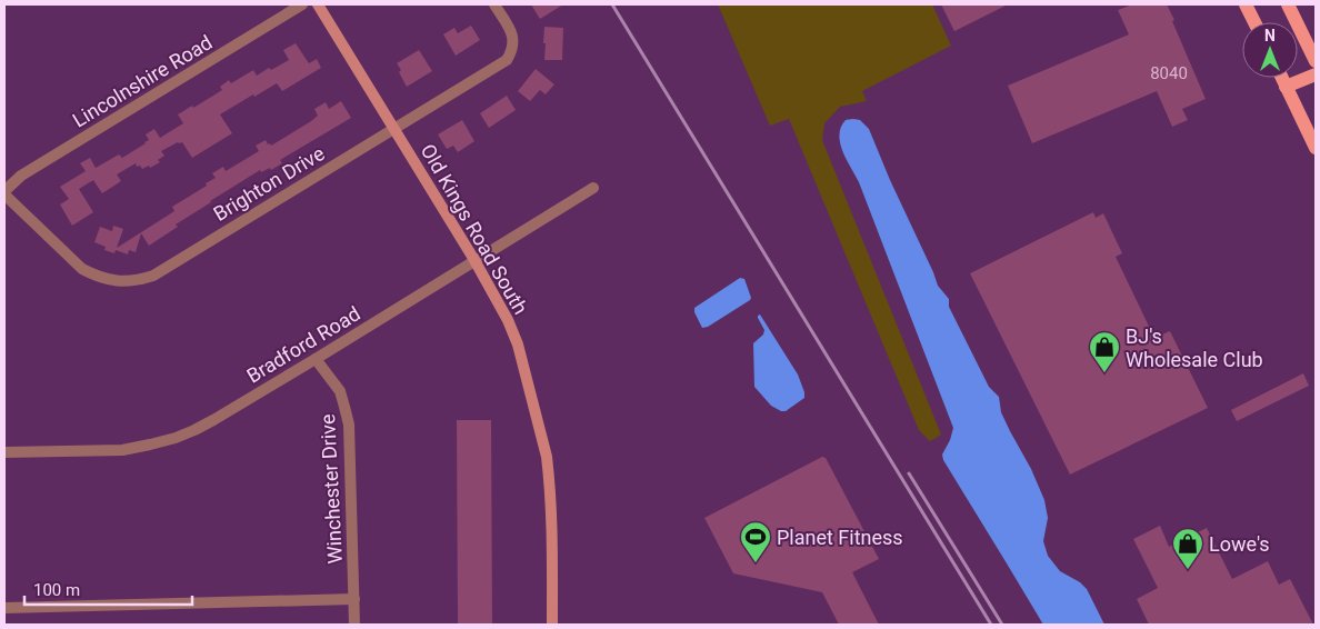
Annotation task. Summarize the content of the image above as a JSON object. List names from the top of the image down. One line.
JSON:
{"streets":{"street":["Lincolnshire Road","Brighton Drive","Old Kings Road South","Bradford Road","Winchester Drive"]},"crossings":[["Lincolnshire Road","Brighton Drive"],["Brighton Drive","Old Kings Road South"],["Old Kings Road South","Bradford Road"],["Bradford Road","Winchester Drive"]],"places":{"shop":["BJ's Wholesale Club","Lowe's"],"sports":["Planet Fitness"]},"house_numbers":["8040"],"scale_bar":"100 m","north":"top"}
